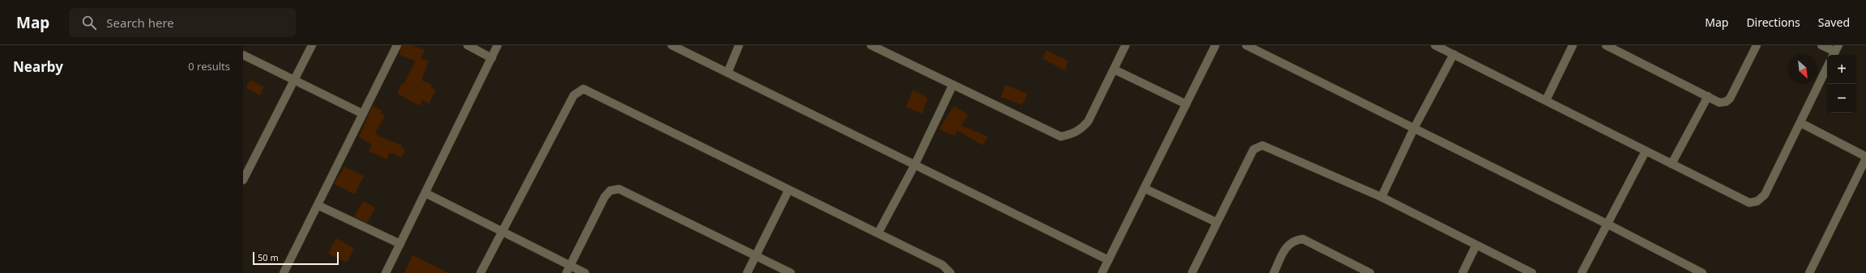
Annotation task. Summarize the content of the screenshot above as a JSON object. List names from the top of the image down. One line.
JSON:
{"scale_bar":"50 m","north":"bottom right","page":{"header":"Map","search":"Search here","nav":["Map","Directions","Saved"],"heading":["Nearby","0 results"],"map_buttons":["+","−"],"scale":"50 m"}}
